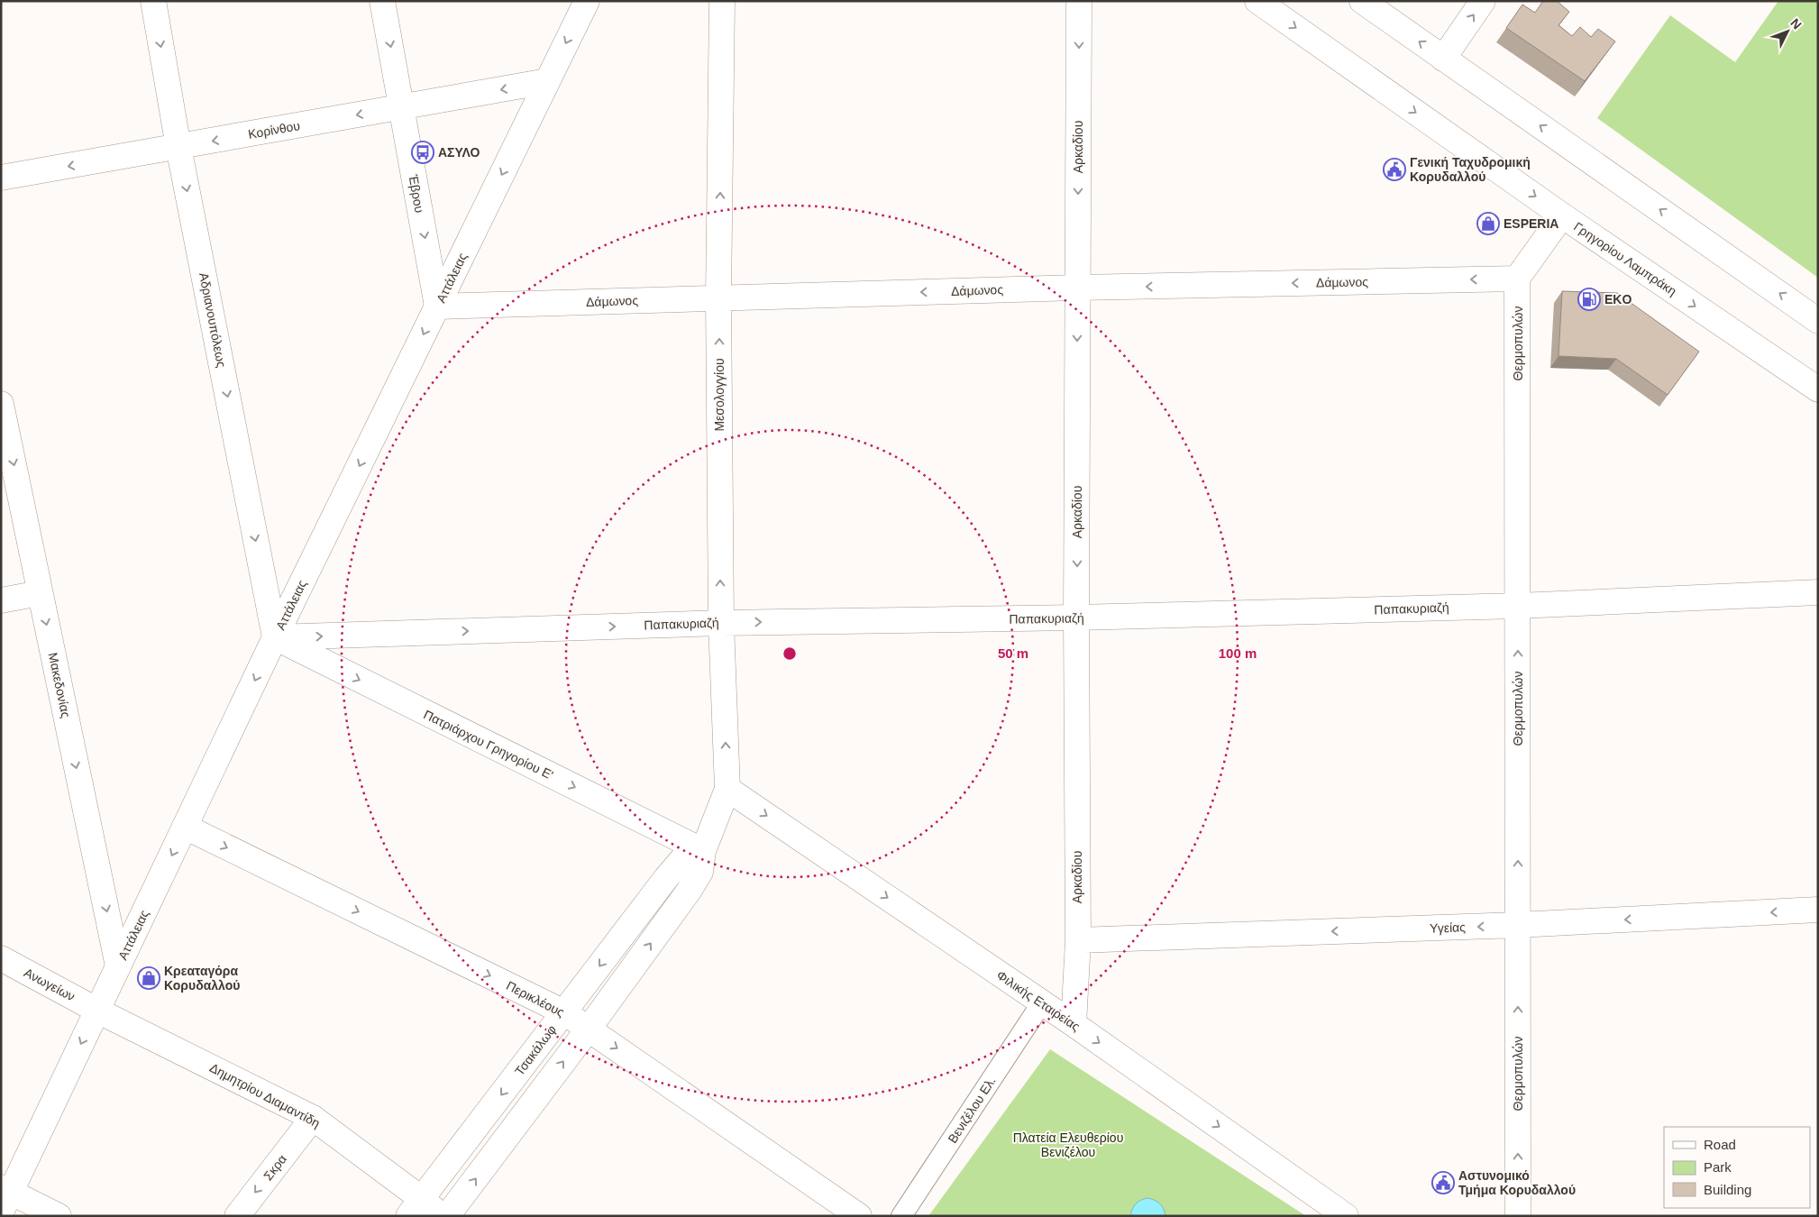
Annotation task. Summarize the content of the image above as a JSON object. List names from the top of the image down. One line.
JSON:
{"streets":{"street":["Κορίνθου","Αρκαδίου","Έβρου","Γρηγορίου Λαμπράκη","Αττάλειας","Δάμωνος","Αδριανουπόλεως","Θερμοπυλών","Μεσολογγίου","Παπακυριαζή","Μακεδονίας","Πατριάρχου Γρηγορίου Ε'","Υγείας","Ανωγείων","Περικλέους","Φιλικής Εταιρείας","Τσακάλωφ","Δημητρίου Διαμαντίδη","Βενιζέλου Ελ.","Σκρα"]},"crossings":[["Κορίνθου","Έβρου"],["Κορίνθου","Αττάλειας"],["Κορίνθου","Αδριανουπόλεως"],["Αρκαδίου","Δάμωνος"],["Αρκαδίου","Παπακυριαζή"],["Αρκαδίου","Υγείας"],["Αρκαδίου","Φιλικής Εταιρείας"],["Έβρου","Αττάλειας"],["Έβρου","Δάμωνος"],["Αττάλειας","Δάμωνος"],["Αττάλειας","Αδριανουπόλεως"],["Αττάλειας","Παπακυριαζή"],["Αττάλειας","Μακεδονίας"],["Αττάλειας","Πατριάρχου Γρηγορίου Ε'"],["Αττάλειας","Ανωγείων"],["Αττάλειας","Περικλέους"],["Αττάλειας","Δημητρίου Διαμαντίδη"],["Δάμωνος","Θερμοπυλών"],["Δάμωνος","Μεσολογγίου"],["Αδριανουπόλεως","Παπακυριαζή"],["Αδριανουπόλεως","Πατριάρχου Γρηγορίου Ε'"],["Θερμοπυλών","Παπακυριαζή"],["Θερμοπυλών","Υγείας"],["Μεσολογγίου","Παπακυριαζή"],["Μεσολογγίου","Φιλικής Εταιρείας"],["Παπακυριαζή","Πατριάρχου Γρηγορίου Ε'"],["Πατριάρχου Γρηγορίου Ε'","Τσακάλωφ"],["Ανωγείων","Δημητρίου Διαμαντίδη"],["Περικλέους","Τσακάλωφ"],["Φιλικής Εταιρείας","Βενιζέλου Ελ."],["Τσακάλωφ","Δημητρίου Διαμαντίδη"],["Δημητρίου Διαμαντίδη","Σκρα"]],"one_way":["Κορίνθου","Αρκαδίου","Έβρου","Αττάλειας","Δάμωνος","Αδριανουπόλεως","Θερμοπυλών","Μεσολογγίου","Παπακυριαζή","Μακεδονίας","Πατριάρχου Γρηγορίου Ε'","Υγείας","Περικλέους","Φιλικής Εταιρείας","Σκρα"],"parks":["Πλατεία Ελευθερίου Βενιζέλου"],"places":{"bus stop":["ΑΣΥΛΟ"],"public building":["Γενική Ταχυδρομική Κορυδαλλού","Αστυνομικό Τμήμα Κορυδαλλού"],"shop":["ESPERIA","Κρεαταγόρα Κορυδαλλού"],"fuel station":["EKO"]},"legend":["Road","Park","Building"],"north":"top right","rings":["50 m","100 m"]}
